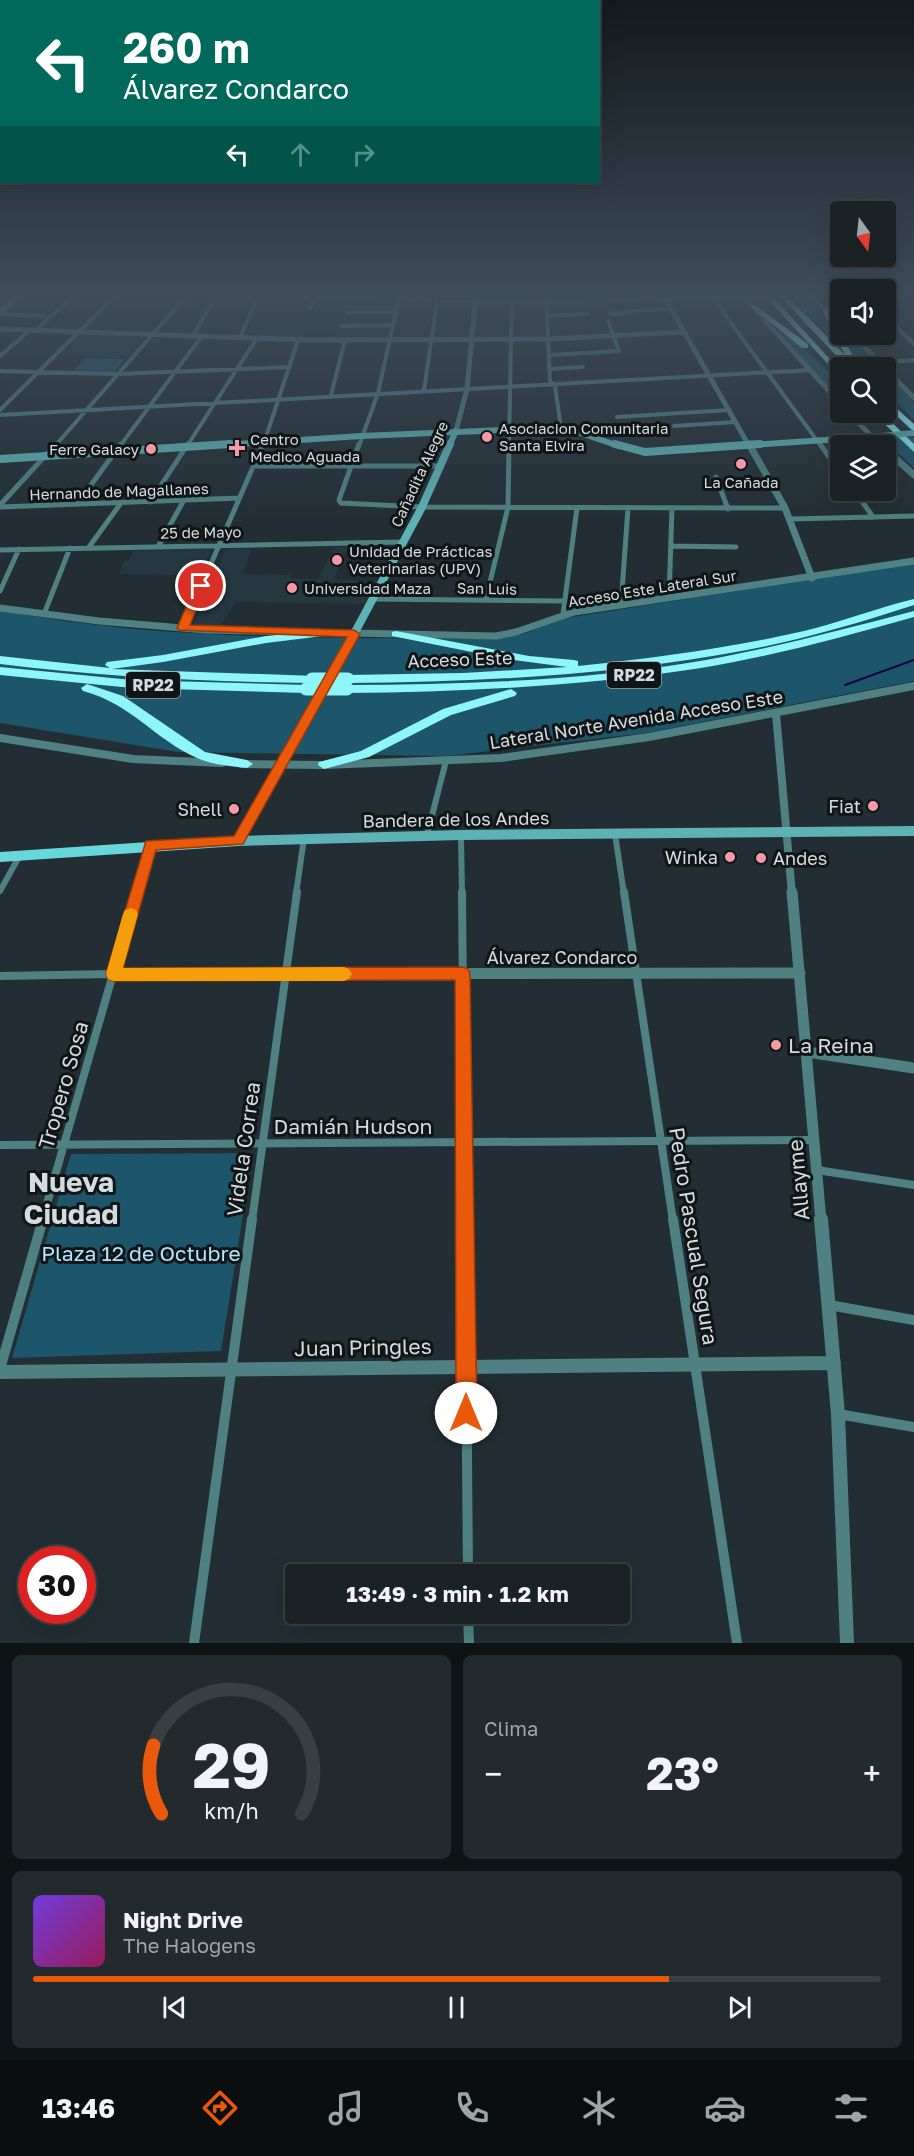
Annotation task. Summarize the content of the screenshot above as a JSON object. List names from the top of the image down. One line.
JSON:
{"streets":{"highway":["Acceso Este","RP22"],"main road":["Cañadita Alegre","Bandera de los Andes"],"street":["Hernando de Magallanes","25 de Mayo","San Luis","Acceso Este Lateral Sur","Lateral Norte Avenida Acceso Este","Álvarez Condarco","Tropero Sosa","Damián Hudson","Videla Correa","Allayme","Pedro Pascual Segura","Juan Pringles"]},"crossings":[["Cañadita Alegre","25 de Mayo"],["Cañadita Alegre","San Luis"],["Cañadita Alegre","Acceso Este Lateral Sur"],["Cañadita Alegre","Lateral Norte Avenida Acceso Este"],["Cañadita Alegre","Bandera de los Andes"],["Lateral Norte Avenida Acceso Este","Allayme"],["Bandera de los Andes","Tropero Sosa"],["Bandera de los Andes","Videla Correa"],["Bandera de los Andes","Allayme"],["Bandera de los Andes","Pedro Pascual Segura"],["Álvarez Condarco","Tropero Sosa"],["Álvarez Condarco","Videla Correa"],["Álvarez Condarco","Allayme"],["Álvarez Condarco","Pedro Pascual Segura"],["Tropero Sosa","Damián Hudson"],["Tropero Sosa","Juan Pringles"],["Damián Hudson","Videla Correa"],["Damián Hudson","Allayme"],["Damián Hudson","Pedro Pascual Segura"],["Videla Correa","Juan Pringles"],["Allayme","Juan Pringles"],["Pedro Pascual Segura","Juan Pringles"]],"districts":["Nueva Ciudad"],"parks":["Plaza 12 de Octubre"],"places":{"other":["Asociacion Comunitaria Santa Elvira","Ferre Galacy","La Cañada","Unidad de Prácticas Veterinarias (UPV)","Universidad Maza","Fiat","Shell","Winka","Andes","La Reina"],"health":["Centro Medico Aguada"]},"north":"bottom","page":{"turn":["260 m","Álvarez Condarco"],"limit":"30","trip":"13:49 · 3 min · 1.2 km","tile":"Clima","heat":["−","23°","+"],"song":["Night Drive","The Halogens"],"tabs":"13:46","gauge":["29","km/h"]}}
